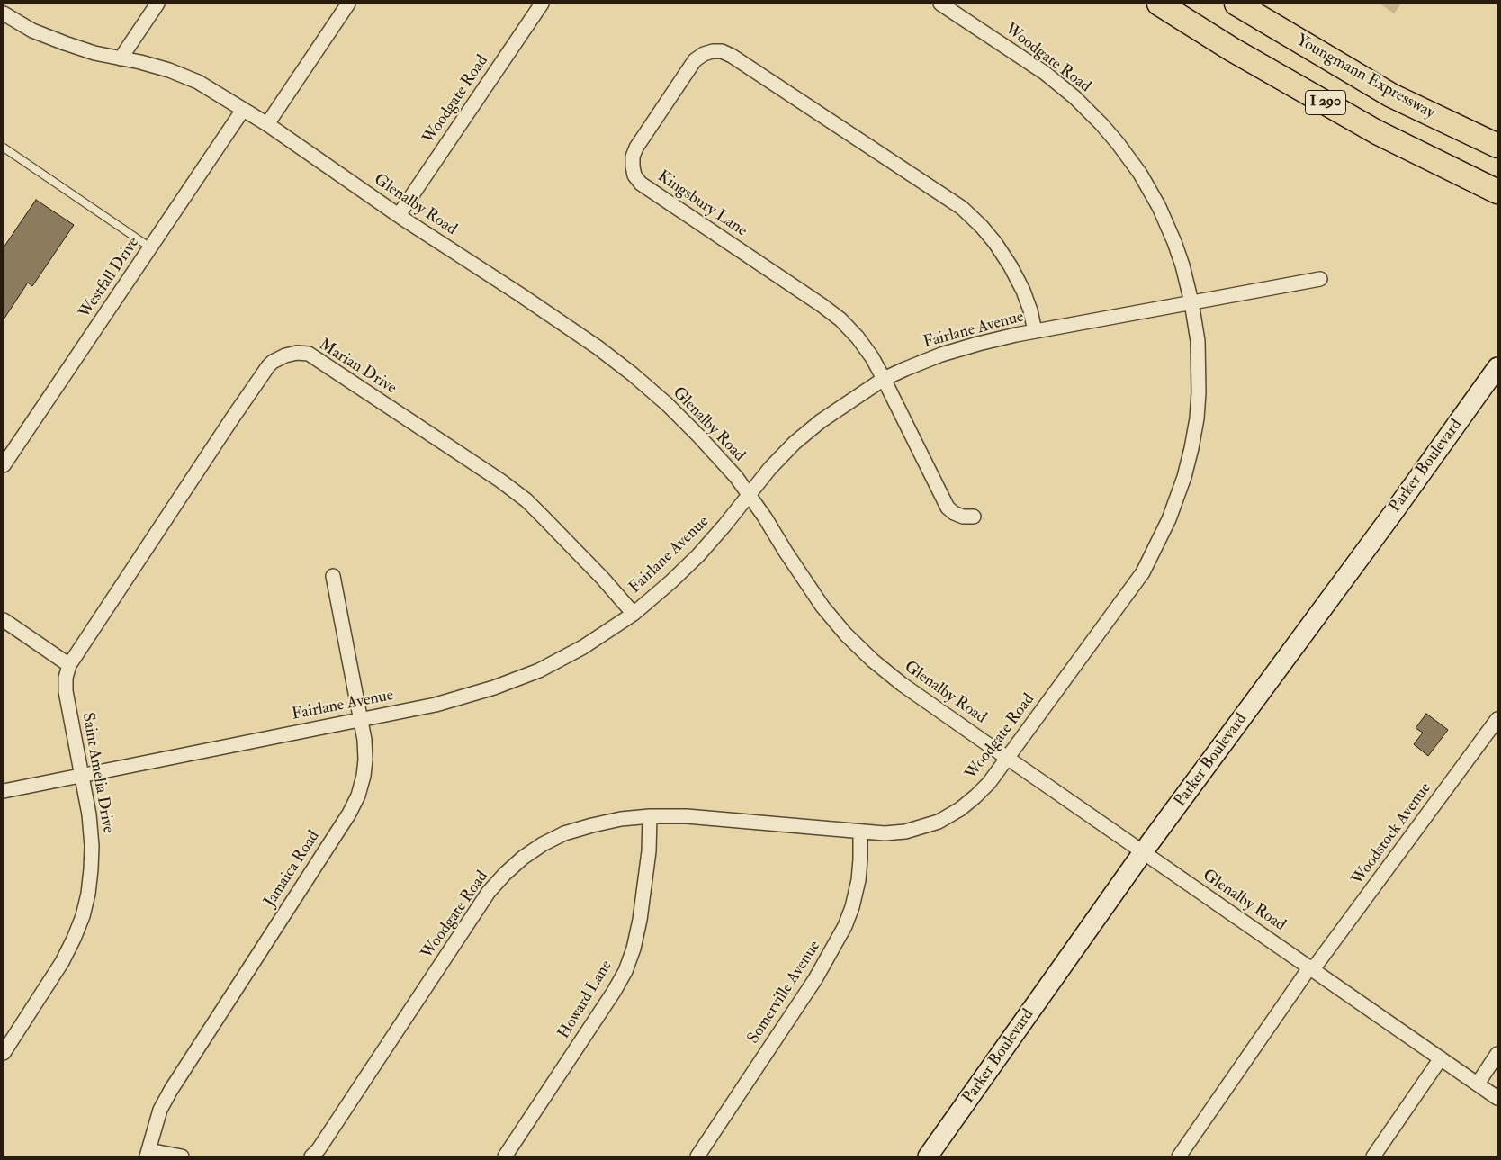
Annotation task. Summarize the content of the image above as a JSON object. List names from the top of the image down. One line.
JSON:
{"streets":{"highway":["Youngmann Expressway","I 290"],"street":["Woodgate Road","Kingsbury Lane","Glenalby Road","Westfall Drive","Fairlane Avenue","Marian Drive","Parker Boulevard","Saint Amelia Drive","Woodstock Avenue","Jamaica Road","Somerville Avenue","Howard Lane"]},"crossings":[["Woodgate Road","Glenalby Road"],["Woodgate Road","Fairlane Avenue"],["Woodgate Road","Somerville Avenue"],["Woodgate Road","Howard Lane"],["Kingsbury Lane","Fairlane Avenue"],["Glenalby Road","Westfall Drive"],["Glenalby Road","Fairlane Avenue"],["Glenalby Road","Parker Boulevard"],["Glenalby Road","Woodstock Avenue"],["Fairlane Avenue","Marian Drive"],["Fairlane Avenue","Saint Amelia Drive"],["Fairlane Avenue","Jamaica Road"],["Marian Drive","Saint Amelia Drive"]]}
